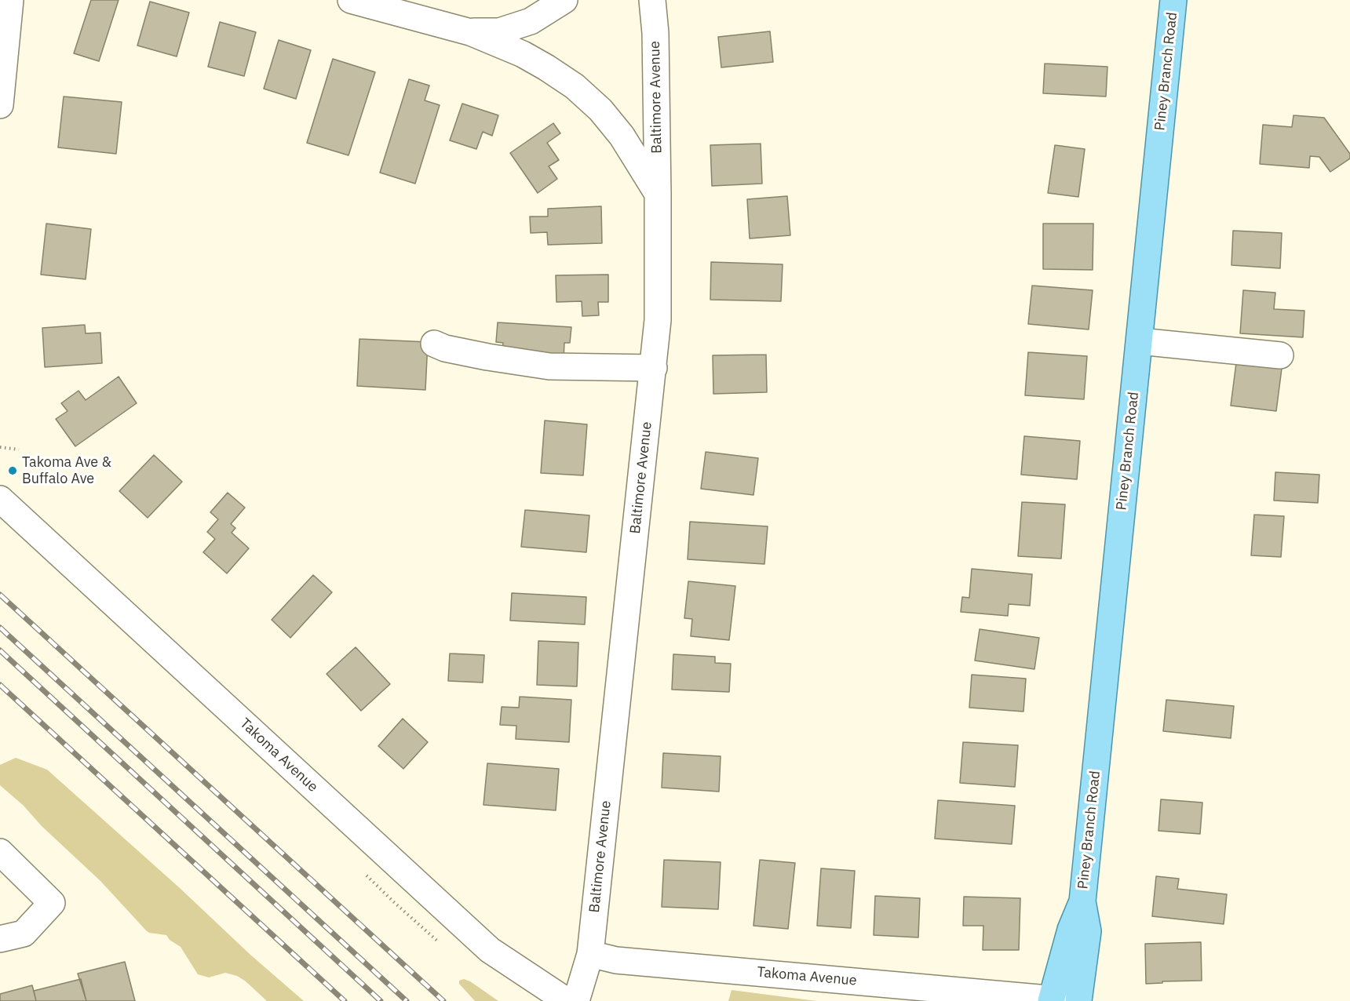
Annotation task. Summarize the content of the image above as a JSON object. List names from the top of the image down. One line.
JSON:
{"streets":{"main road":["Piney Branch Road"],"street":["Baltimore Avenue","Takoma Avenue"]},"crossings":[["Baltimore Avenue","Takoma Avenue"]],"places":["Takoma Ave & Buffalo Ave"]}
